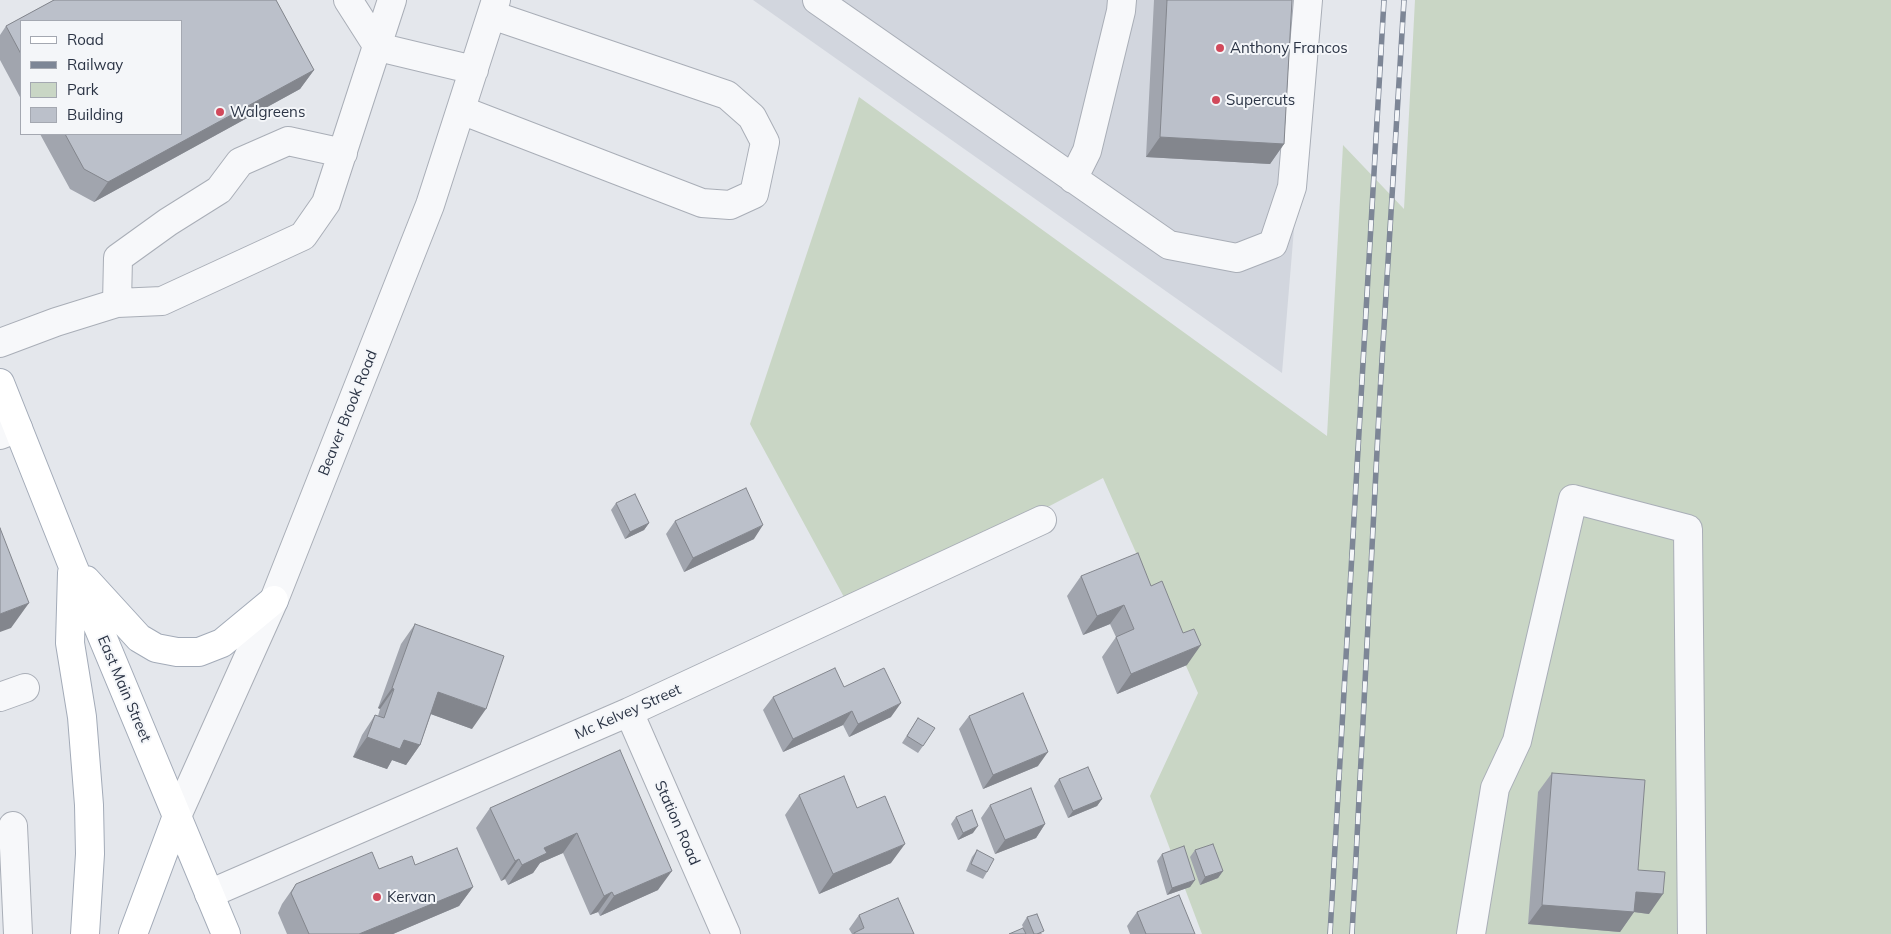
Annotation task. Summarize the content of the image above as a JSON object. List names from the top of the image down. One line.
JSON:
{"streets":{"main road":["East Main Street"],"street":["Beaver Brook Road","Mc Kelvey Street","Station Road"]},"crossings":[["Beaver Brook Road","East Main Street"],["East Main Street","Mc Kelvey Street"],["Mc Kelvey Street","Station Road"]],"places":["Anthony Francos","Supercuts","Walgreens","Kervan"],"legend":["Road","Railway","Park","Building"]}
